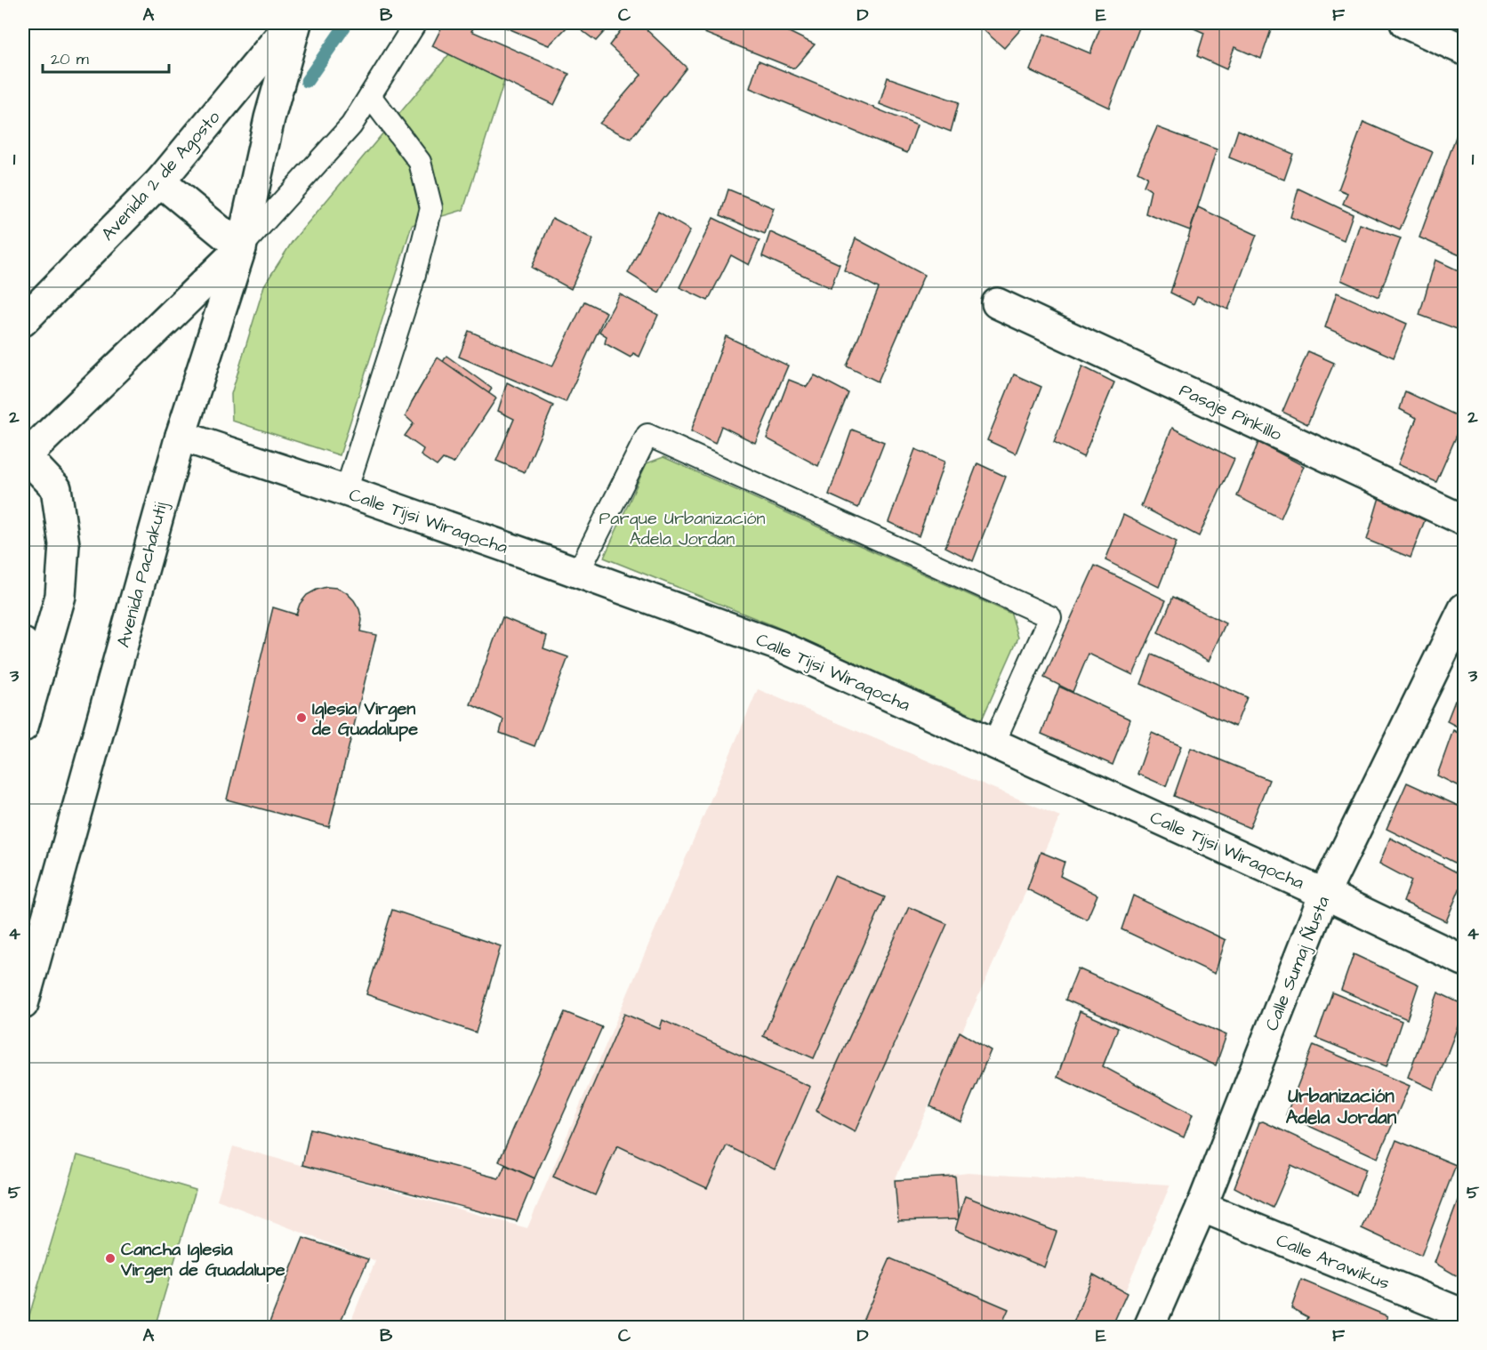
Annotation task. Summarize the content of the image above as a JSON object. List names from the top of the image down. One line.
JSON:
{"streets":{"street":["Avenida 2 de Agosto","Pasaje Pinkillo","Calle Tijsi Wiraqocha","Avenida Pachakutij","Calle Sumaj Ñusta","Calle Arawikus"]},"crossings":[["Calle Tijsi Wiraqocha","Avenida Pachakutij"],["Calle Tijsi Wiraqocha","Calle Sumaj Ñusta"],["Calle Sumaj Ñusta","Calle Arawikus"]],"districts":["Urbanización Adela Jordan"],"parks":["Parque Urbanización Adela Jordan"],"places":["Iglesia Virgen de Guadalupe","Cancha Iglesia Virgen de Guadalupe"],"scale_bar":"20 m","grid":{"columns":["A","B","C","D","E","F"],"rows":["1","2","3","4","5"]}}
